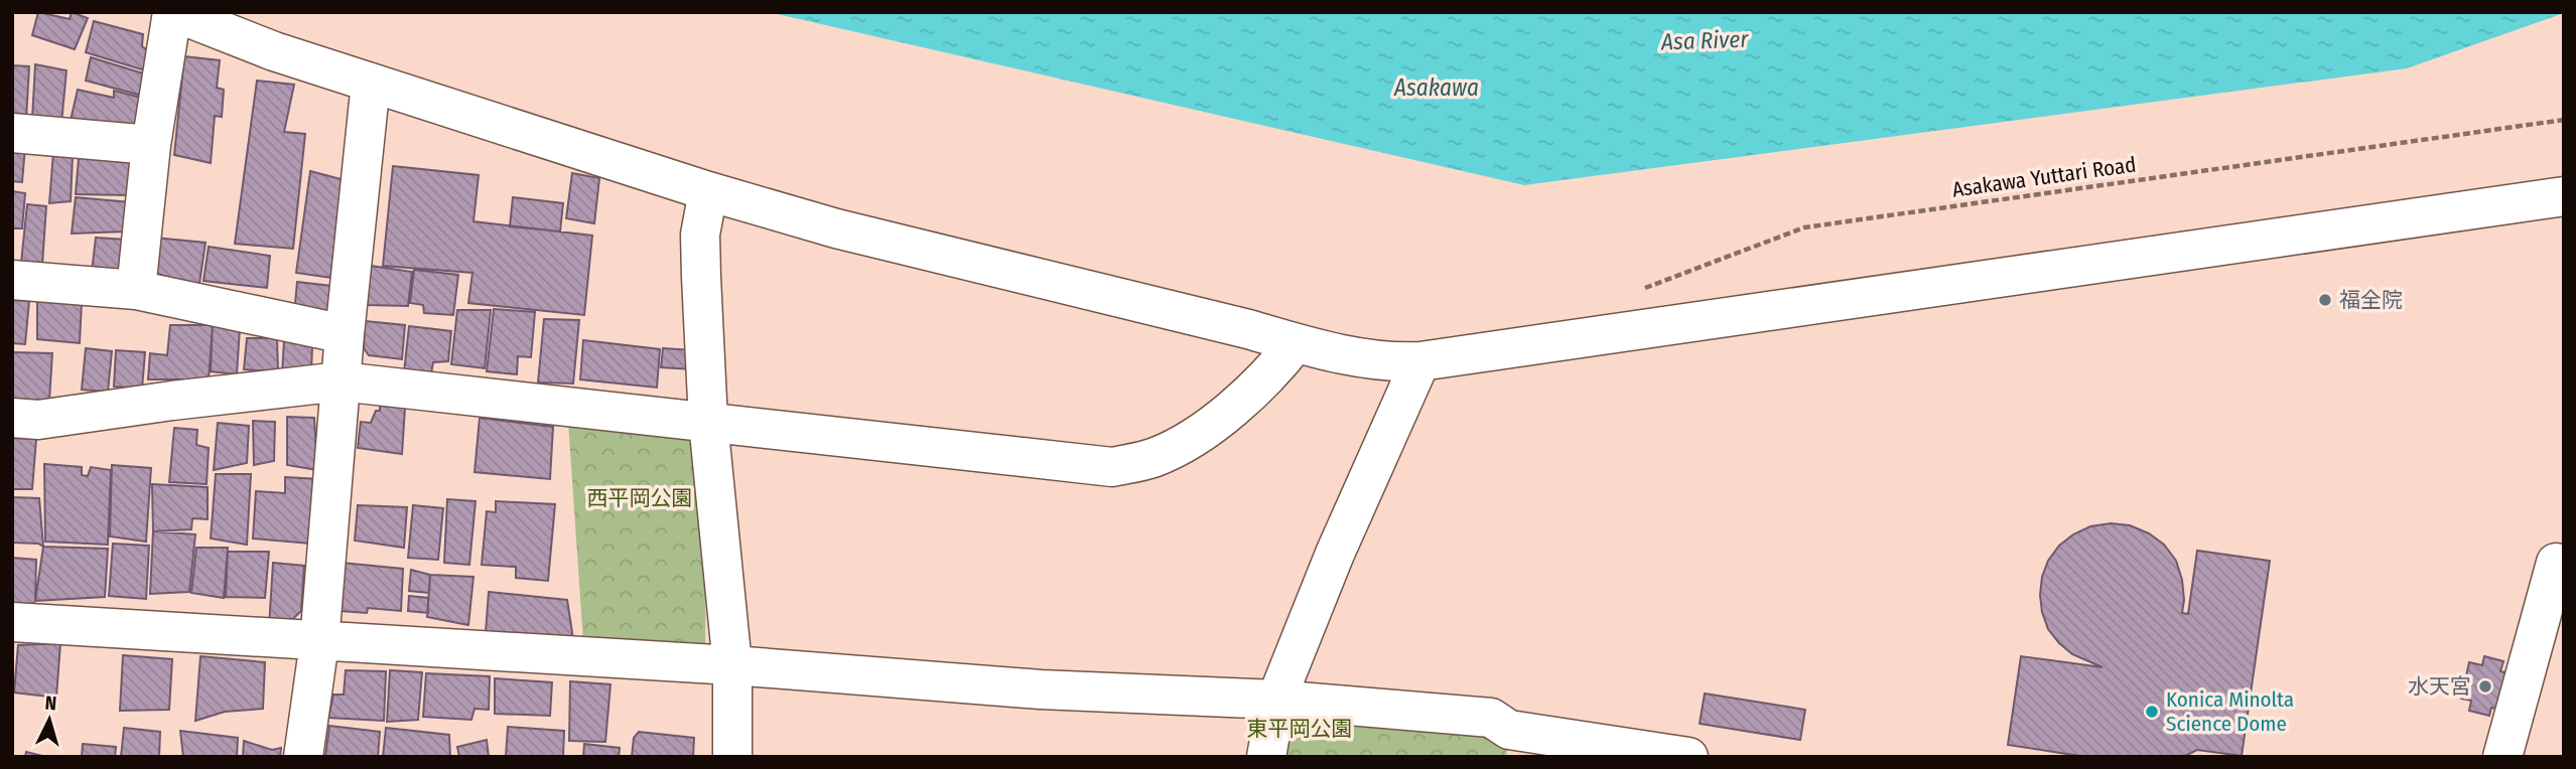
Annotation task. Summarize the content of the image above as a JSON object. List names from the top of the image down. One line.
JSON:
{"streets":{"path":["Asakawa Yuttari Road"]},"water":["Asa River","Asakawa"],"parks":["西平岡公園","東平岡公園"],"places":["福全院","水天宮","Konica Minolta Science Dome"],"north":"top"}
